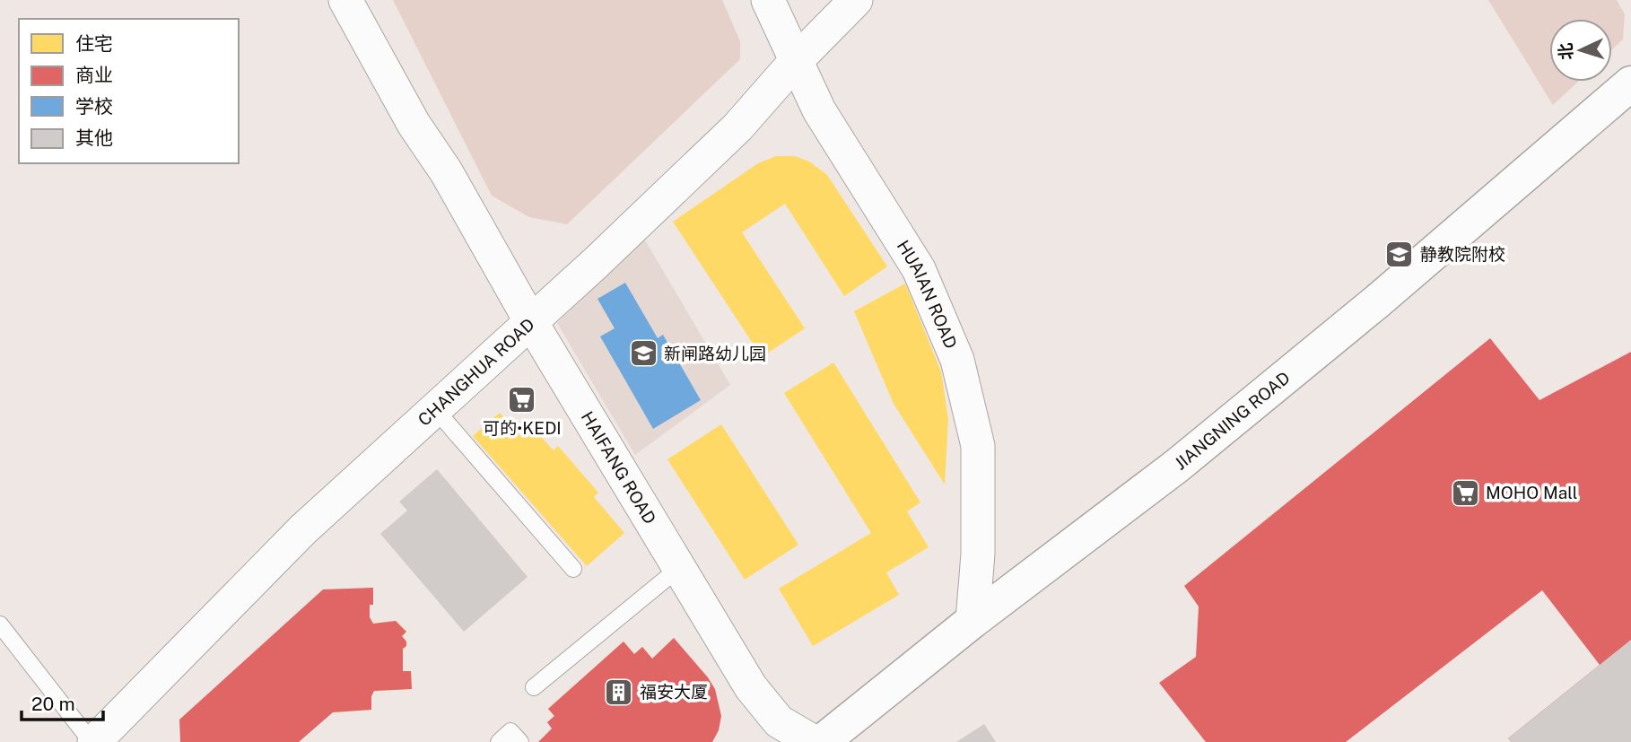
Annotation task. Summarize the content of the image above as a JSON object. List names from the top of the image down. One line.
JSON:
{"streets":{"main road":["JIANGNING ROAD"],"street":["HUAIAN ROAD","CHANGHUA ROAD","HAIFANG ROAD"]},"crossings":[["HUAIAN ROAD","CHANGHUA ROAD"],["HUAIAN ROAD","JIANGNING ROAD"],["CHANGHUA ROAD","HAIFANG ROAD"]],"places":{"school or university":["静教院附校","新闸路幼儿园"],"supermarket":["可的•KEDI","MOHO Mall"],"building":["福安大厦"]},"legend":["住宅","商业","学校","其他"],"scale_bar":"20 m","north":"left"}
